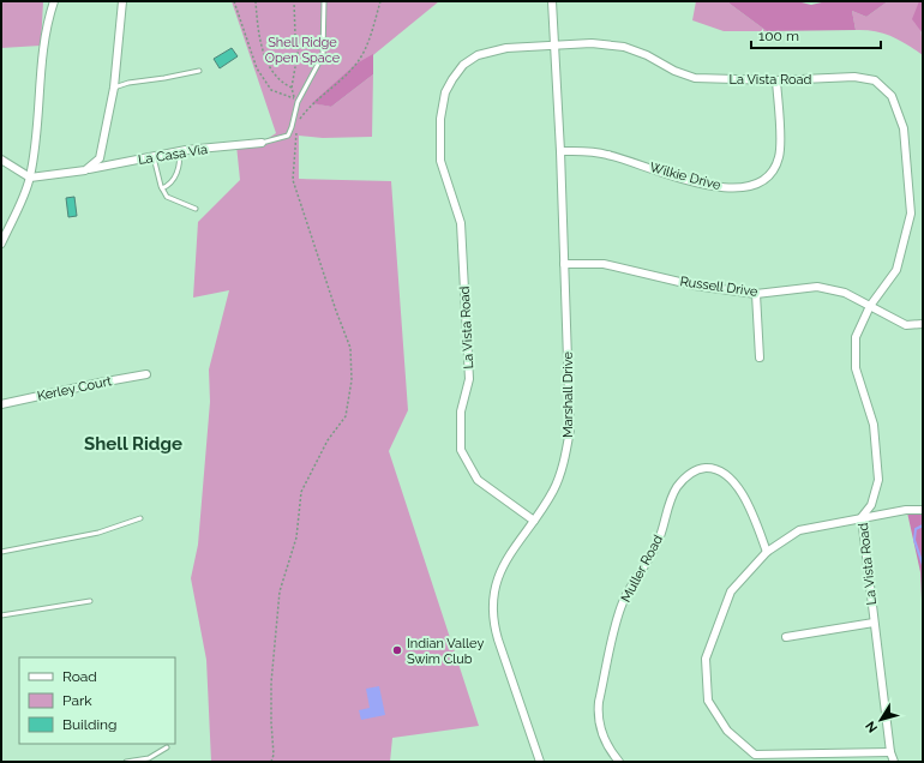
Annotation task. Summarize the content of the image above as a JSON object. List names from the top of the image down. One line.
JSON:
{"streets":{"street":["La Vista Road","La Casa Via","Wilkie Drive","Russell Drive","Kerley Court","Marshall Drive","Muller Road"]},"crossings":[["La Vista Road","Wilkie Drive"],["La Vista Road","Russell Drive"],["La Vista Road","Marshall Drive"],["Wilkie Drive","Marshall Drive"],["Russell Drive","Marshall Drive"]],"districts":["Shell Ridge"],"parks":["Shell Ridge Open Space"],"places":["Indian Valley Swim Club"],"legend":["Road","Park","Building"],"scale_bar":"100 m","north":"bottom left"}
